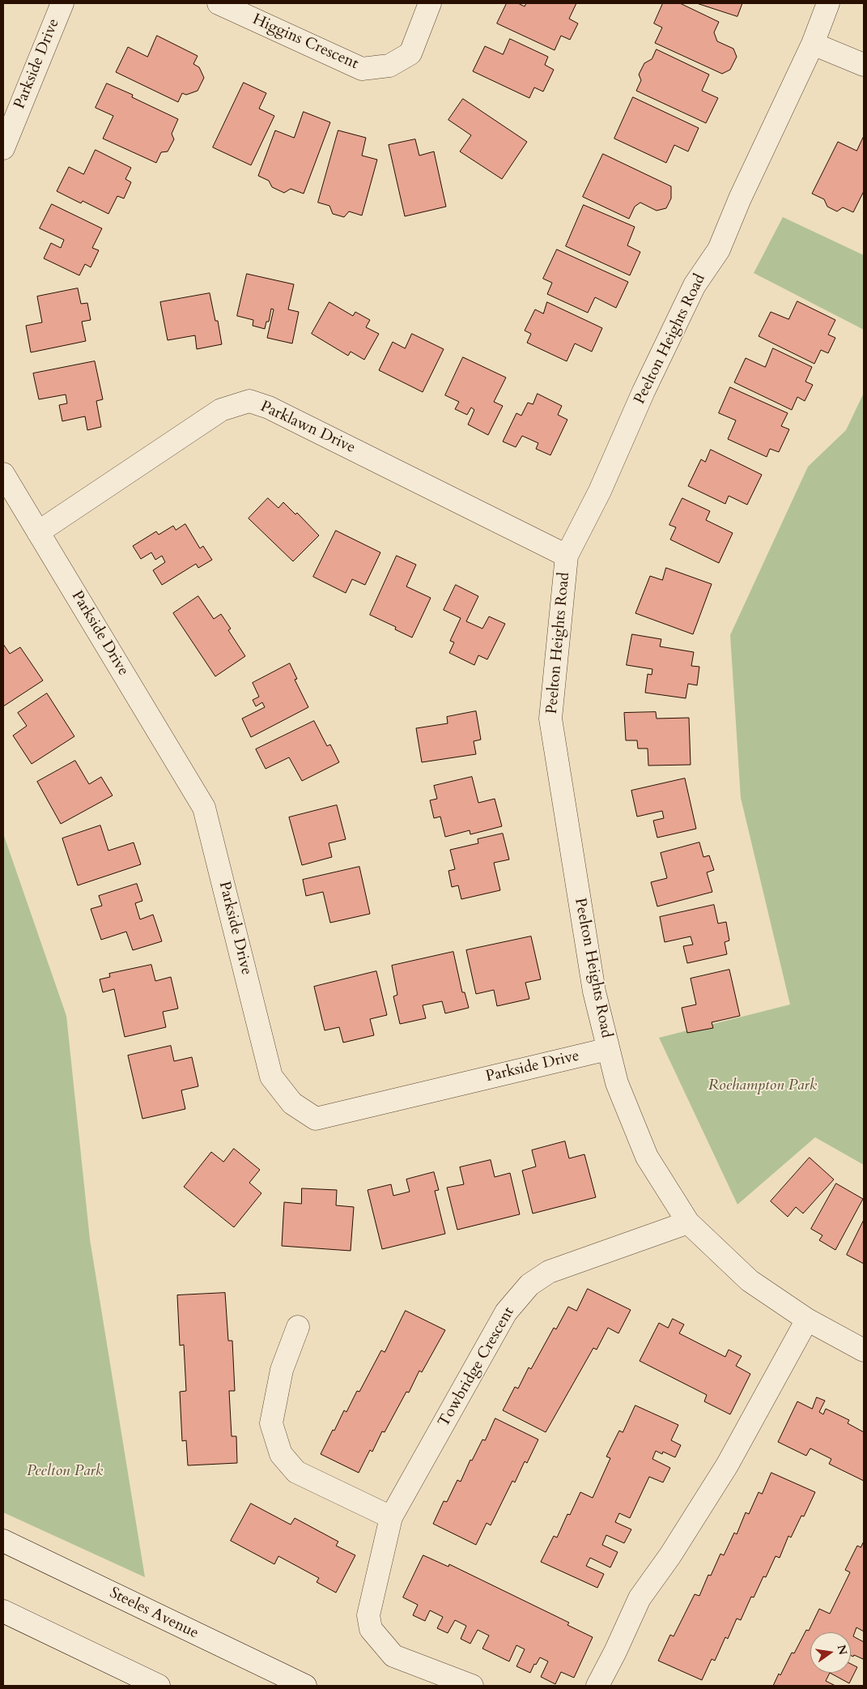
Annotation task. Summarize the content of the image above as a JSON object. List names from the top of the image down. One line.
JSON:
{"streets":{"street":["Higgins Crescent","Parkside Drive","Peelton Heights Road","Parklawn Drive","Towbridge Crescent","Steeles Avenue"]},"crossings":[["Parkside Drive","Peelton Heights Road"],["Parkside Drive","Parklawn Drive"],["Peelton Heights Road","Parklawn Drive"],["Peelton Heights Road","Towbridge Crescent"]],"parks":["Roehampton Park","Peelton Park"],"north":"right"}
